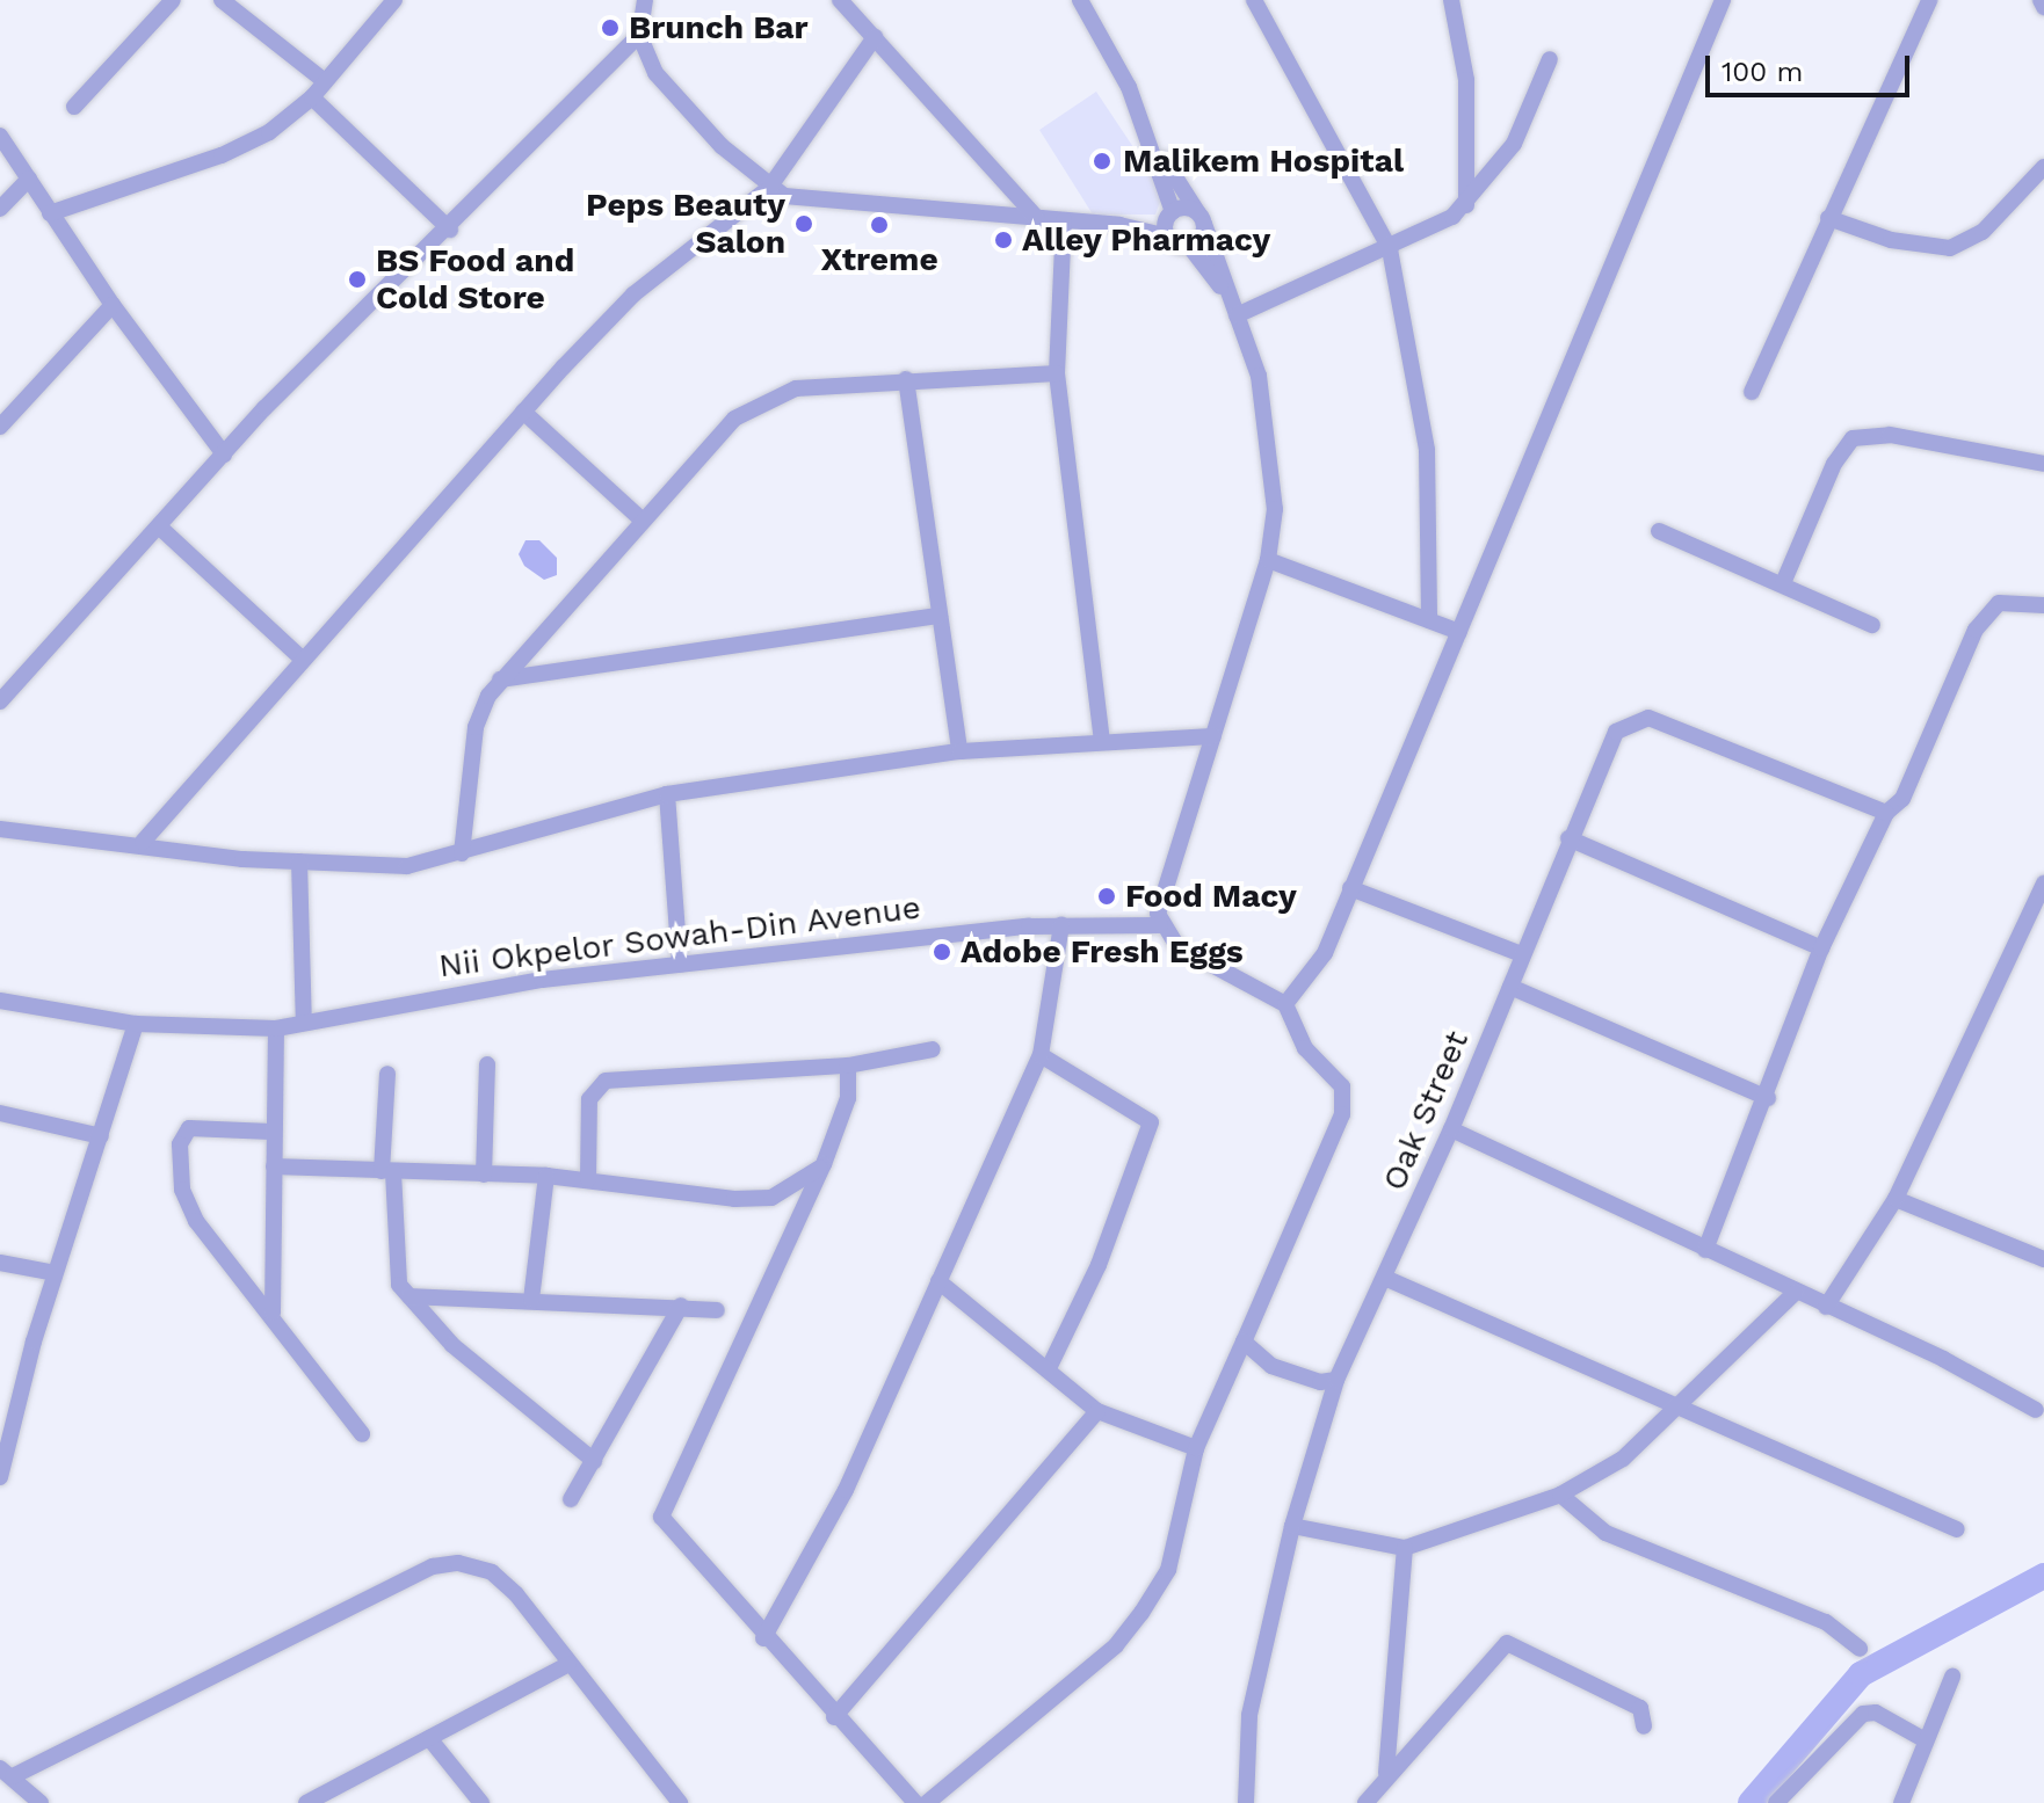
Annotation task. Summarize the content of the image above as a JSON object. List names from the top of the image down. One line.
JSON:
{"streets":{"street":["Nii Okpelor Sowah-Din Avenue","Oak Street"]},"places":["Brunch Bar","Malikem Hospital","Peps Beauty Salon","Xtreme","Alley Pharmacy","BS Food and Cold Store","Food Macy","Adobe Fresh Eggs"],"scale_bar":"100 m"}
